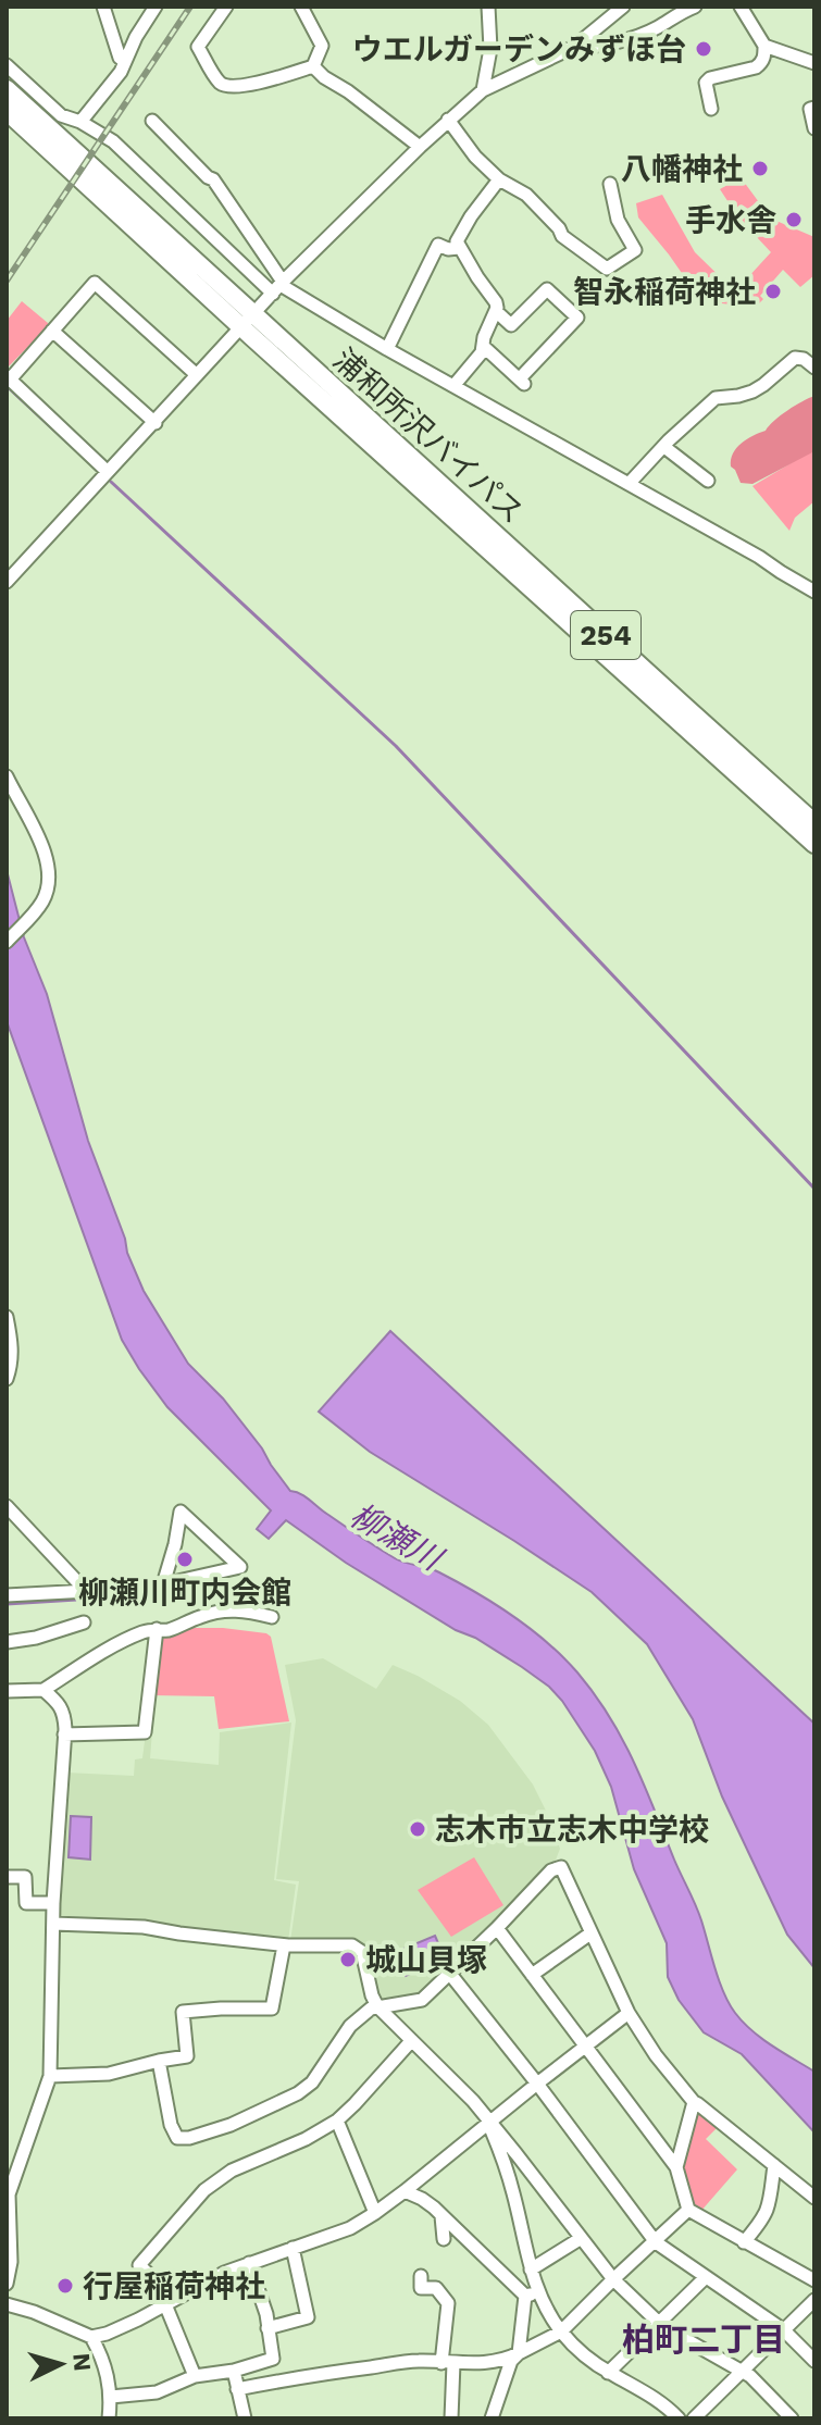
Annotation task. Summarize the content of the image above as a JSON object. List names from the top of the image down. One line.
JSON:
{"streets":{"highway":["浦和所沢バイパス","254"]},"districts":["柏町二丁目"],"water":["柳瀬川"],"places":["ウエルガーデンみずほ台","八幡神社","手水舎","智永稲荷神社","柳瀬川町内会館","志木市立志木中学校","城山貝塚","行屋稲荷神社"],"north":"right"}
